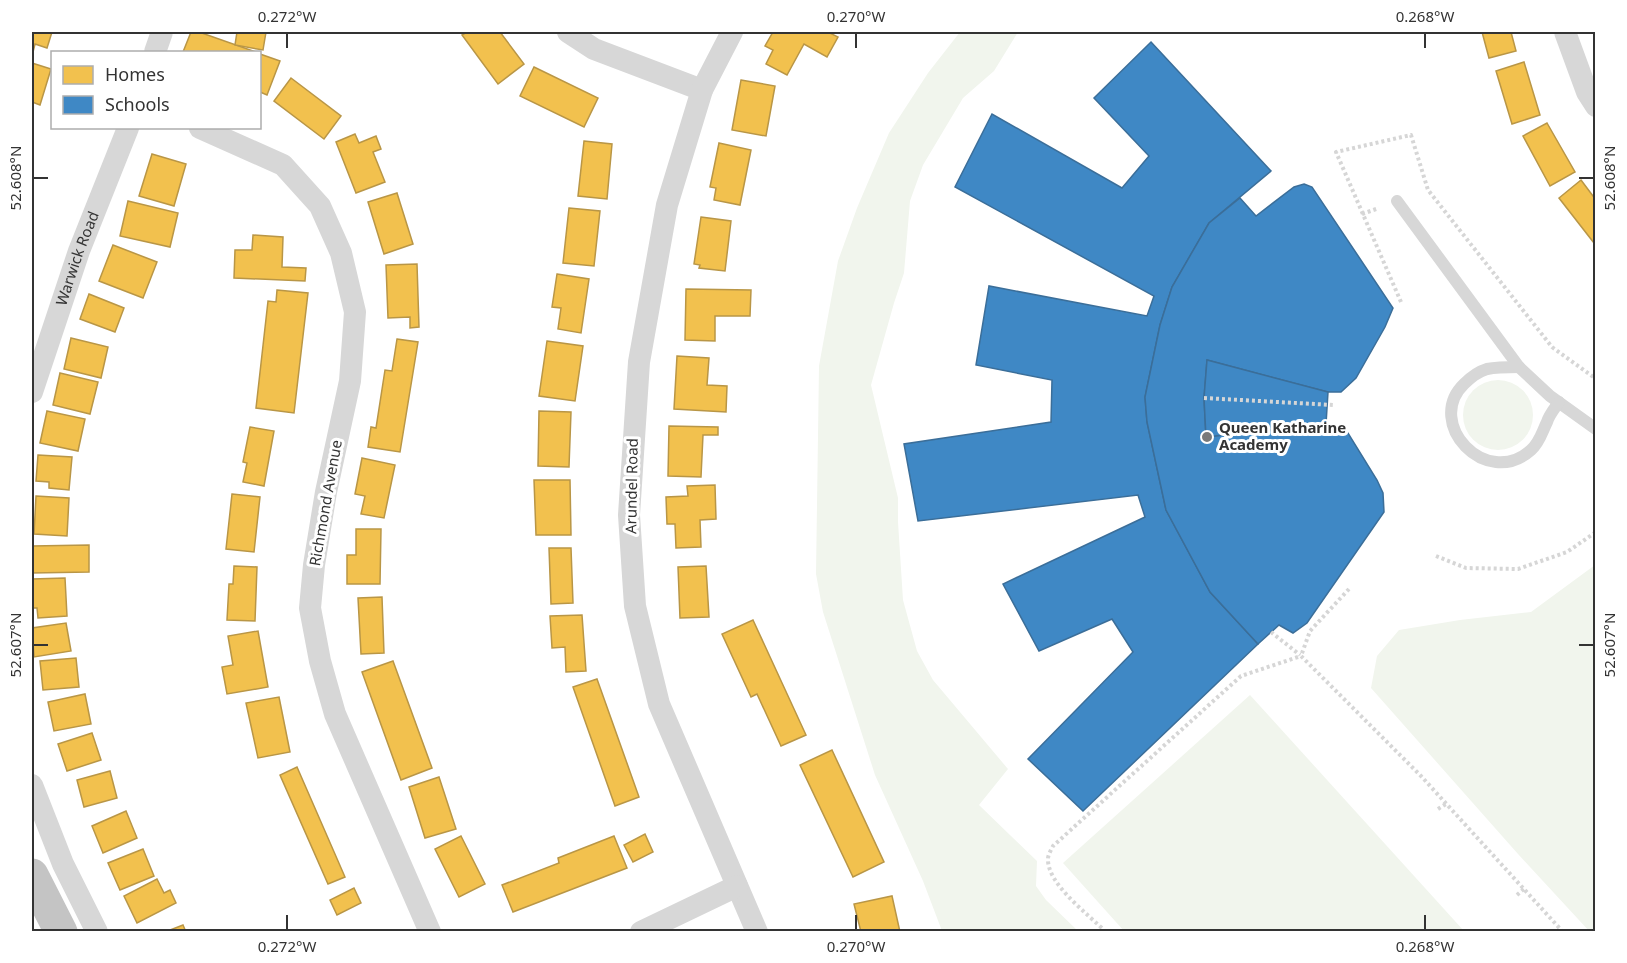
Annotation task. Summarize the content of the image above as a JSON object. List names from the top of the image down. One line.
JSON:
{"streets":{"street":["Warwick Road","Arundel Road","Richmond Avenue"]},"places":["Queen Katharine Academy"],"legend":["Homes","Schools"],"coordinates":["0.272°W","0.270°W","0.268°W","52.608°N","52.607°N"]}
